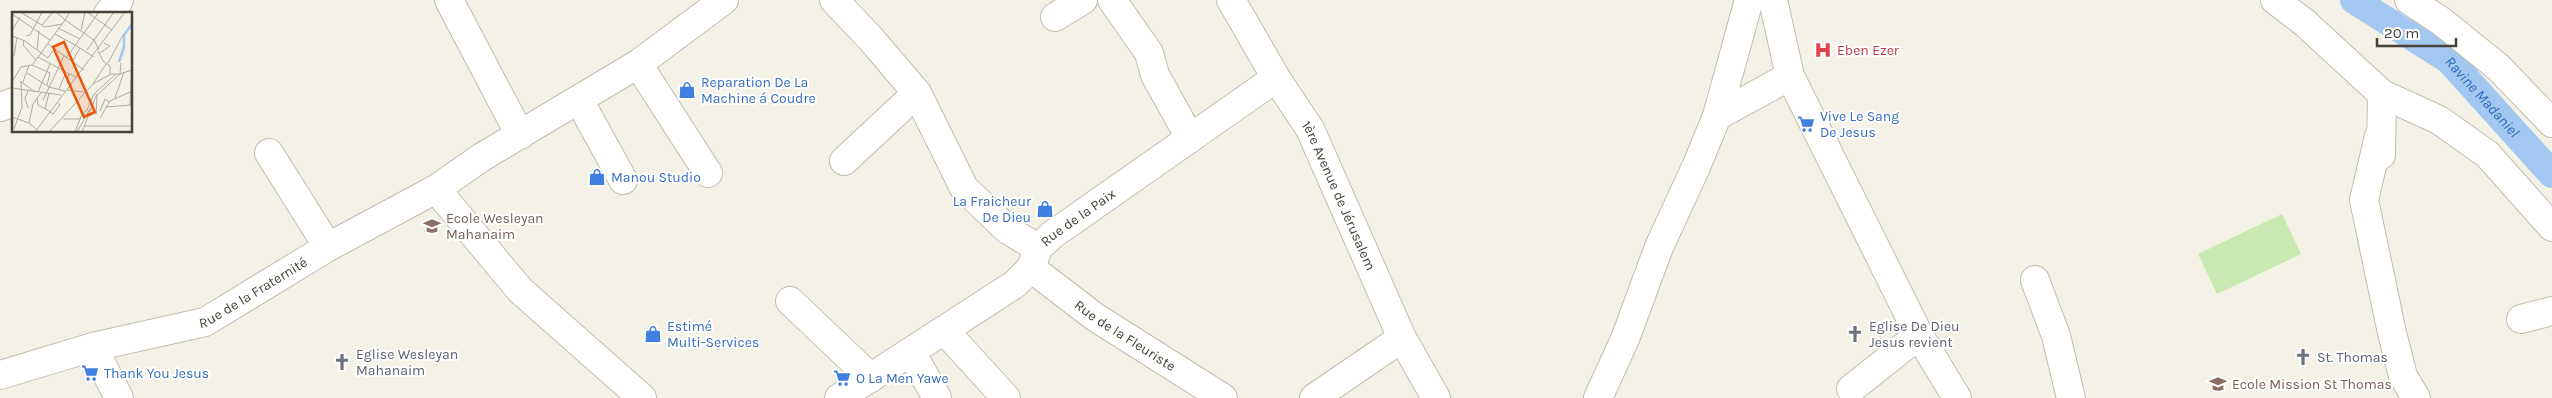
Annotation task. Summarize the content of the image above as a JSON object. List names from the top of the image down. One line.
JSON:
{"streets":{"street":["1ère Avenue de Jérusalem","Rue de la Paix","Rue de la Fraternité","Rue de la Fleuriste"]},"crossings":[["1ère Avenue de Jérusalem","Rue de la Paix"],["Rue de la Paix","Rue de la Fleuriste"]],"water":["Ravine Madaniel"],"places":{"hospital":["Eben Ezer"],"shop":["Reparation De La Machine á Coudre","Manou Studio","La Fraicheur De Dieu","Estimé Multi-Services"],"supermarket":["Vive Le Sang De Jesus","Thank You Jesus","O La Men Yawe"],"school or university":["Ecole Wesleyan Mahanaim","Ecole Mission St Thomas"],"church":["Eglise De Dieu Jesus revient","St. Thomas","Eglise Wesleyan Mahanaim"]},"scale_bar":"20 m"}
